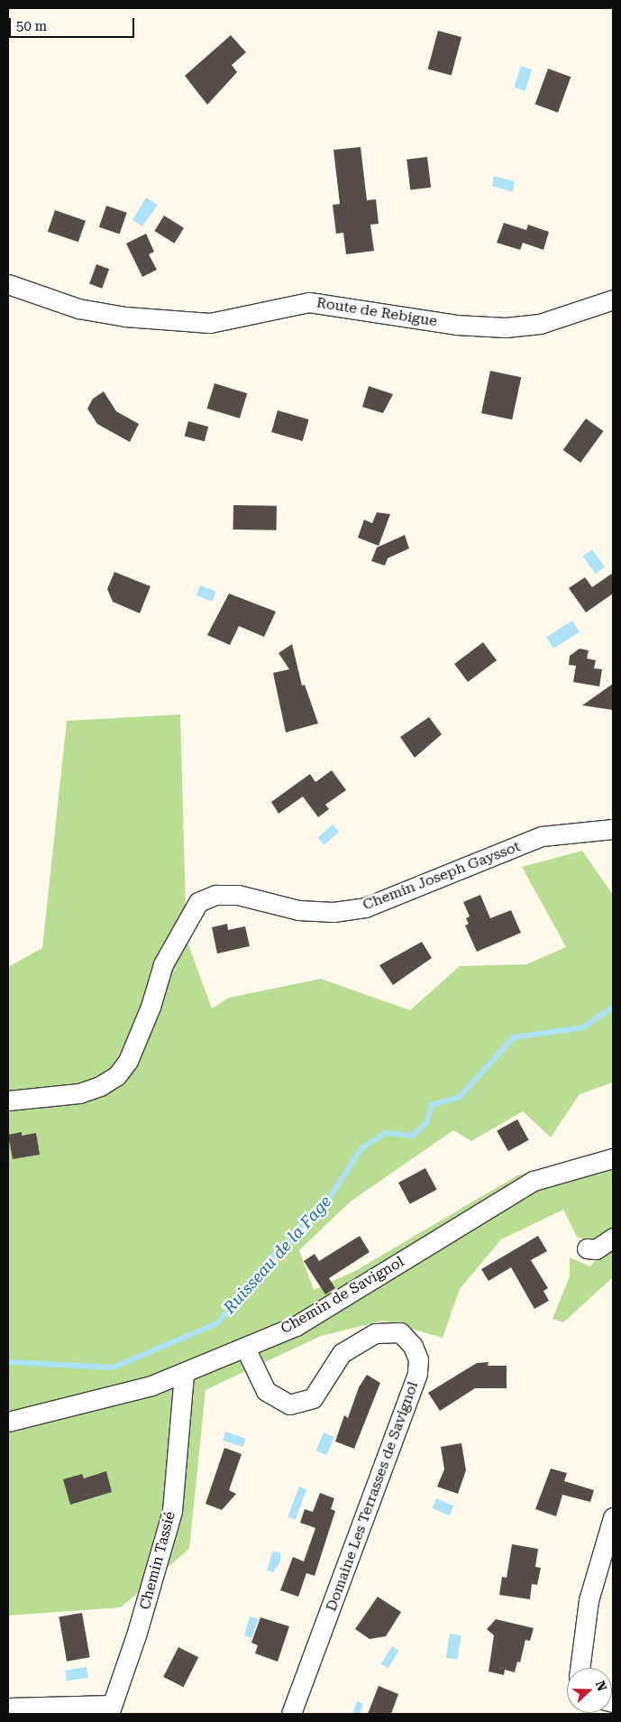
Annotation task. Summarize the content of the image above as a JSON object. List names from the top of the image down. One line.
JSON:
{"streets":{"street":["Route de Rebigue","Chemin Joseph Gayssot","Chemin de Savignol","Domaine Les Terrasses de Savignol","Chemin Tassié"]},"crossings":[["Chemin de Savignol","Domaine Les Terrasses de Savignol"],["Chemin de Savignol","Chemin Tassié"]],"water":["Ruisseau de la Fage"],"scale_bar":"50 m","north":"right"}
